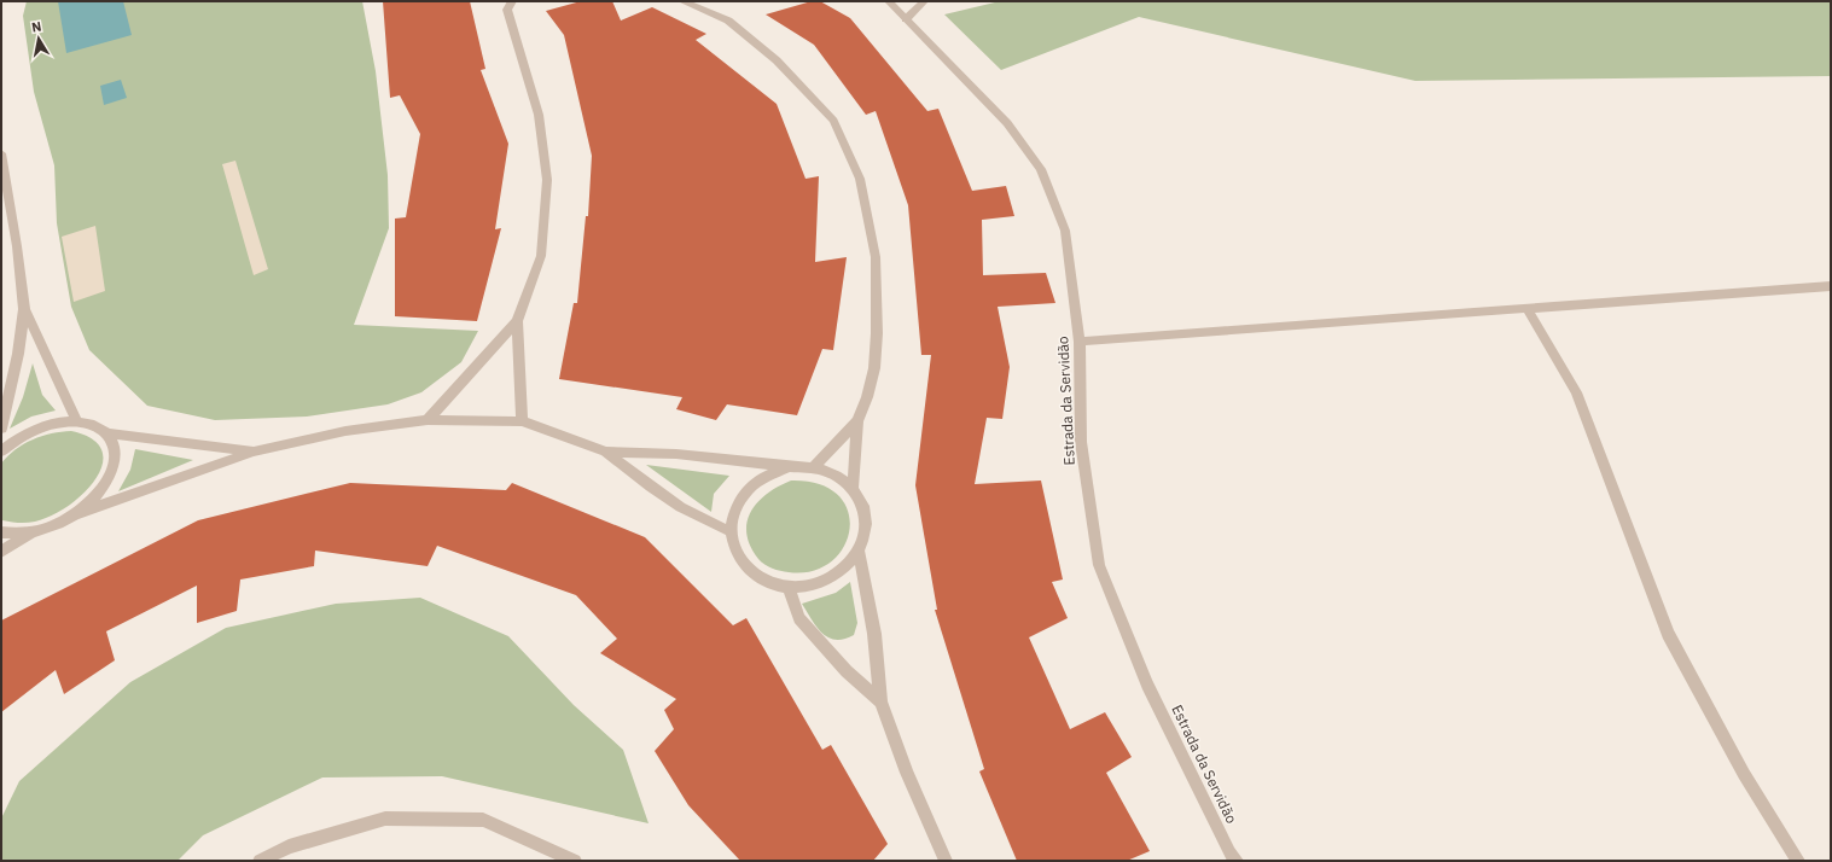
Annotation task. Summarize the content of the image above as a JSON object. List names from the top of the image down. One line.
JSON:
{"streets":{"street":["Estrada da Servidão"]},"north":"top"}
